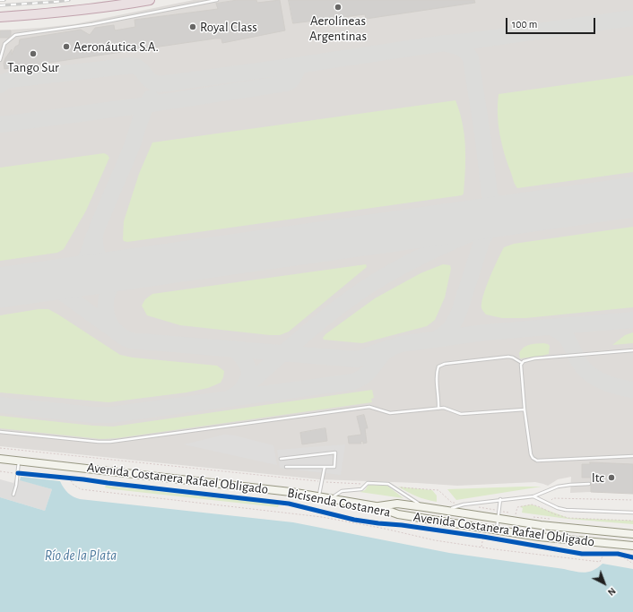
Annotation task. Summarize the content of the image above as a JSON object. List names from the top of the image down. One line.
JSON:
{"streets":{"main road":["Avenida Costanera Rafael Obligado"],"cycle path":["Bicisenda Costanera"]},"water":["Río de la Plata"],"places":["Aerolíneas Argentinas","Royal Class","Aeronáutica S.A.","Tango Sur","Itc"],"scale_bar":"100 m","north":"bottom right"}
